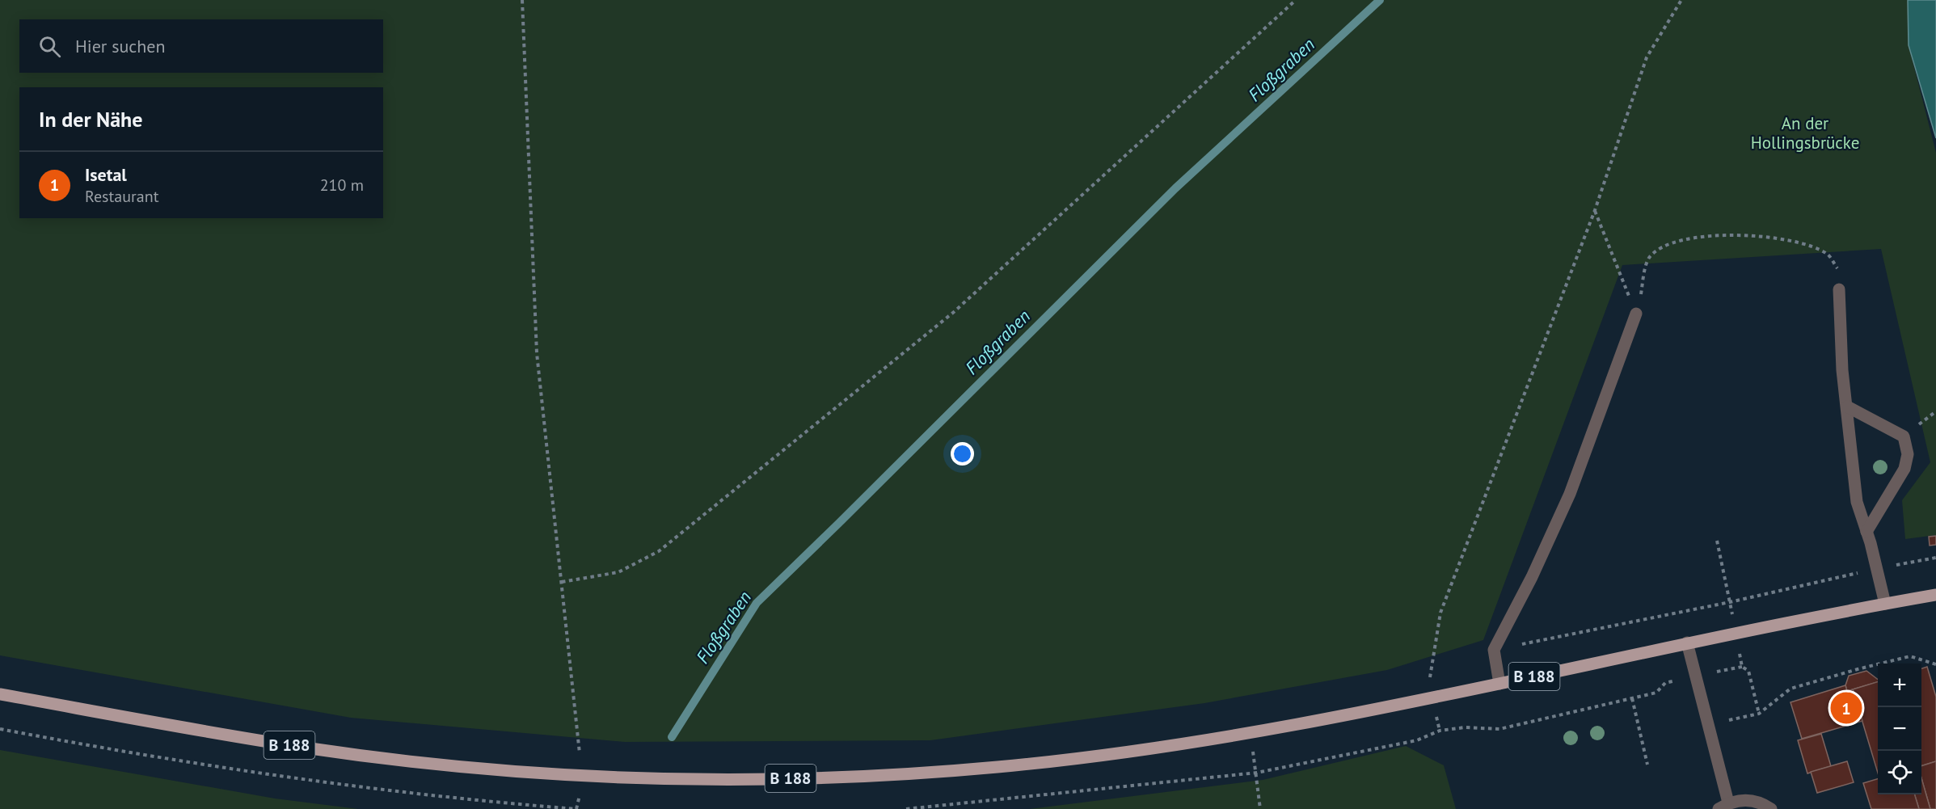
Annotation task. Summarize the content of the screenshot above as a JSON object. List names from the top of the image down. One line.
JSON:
{"streets":{"main road":["B 188"]},"water":["Floßgraben"],"parks":["An der Hollingsbrücke"],"page":{"search":"Hier suchen","heading":"In der Nähe","list":[{"mark":"1","name":"Isetal","note":"Restaurant","value":"210 m"}],"map_buttons":["+","−"],"pins":"1"}}
